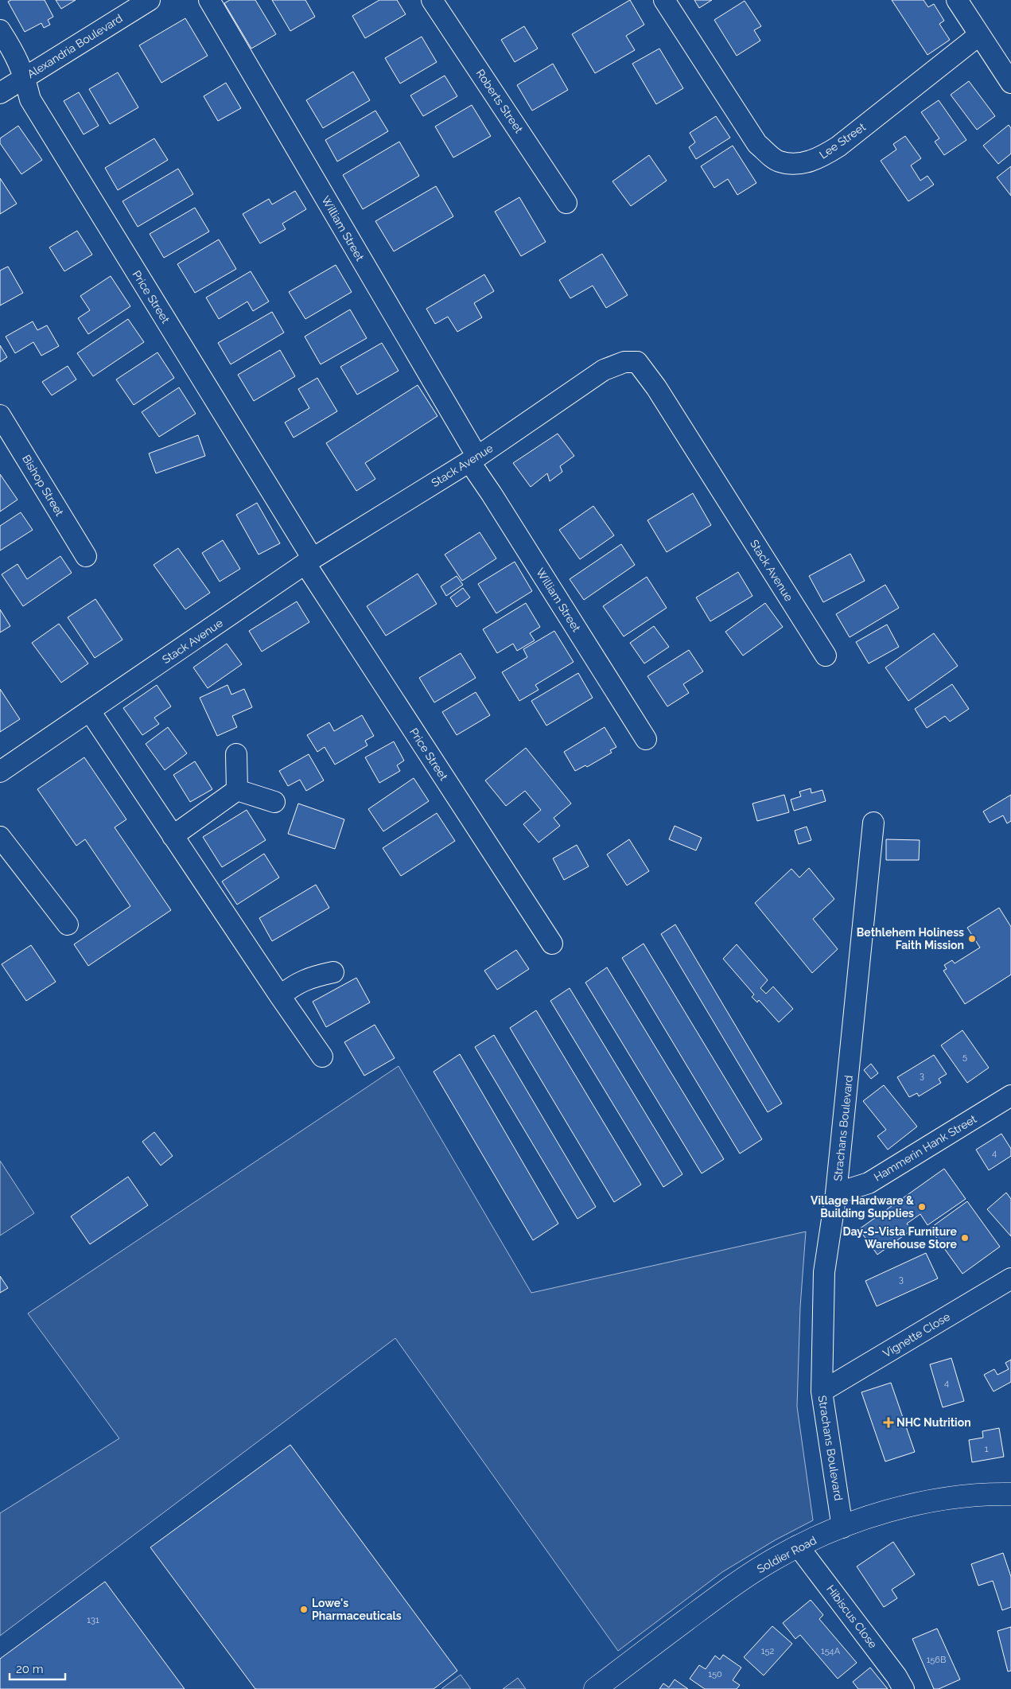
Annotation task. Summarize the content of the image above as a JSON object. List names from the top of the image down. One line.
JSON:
{"streets":{"main road":["Soldier Road"],"street":["Alexandria Boulevard","Roberts Street","Lee Street","William Street","Price Street","Stack Avenue","Bishop Street","Strachans Boulevard","Hammerin Hank Street","Vignette Close","Hibiscus Close"]},"crossings":[["Alexandria Boulevard","Price Street"],["William Street","Stack Avenue"],["Price Street","Stack Avenue"],["Strachans Boulevard","Hammerin Hank Street"],["Strachans Boulevard","Vignette Close"],["Strachans Boulevard","Soldier Road"],["Soldier Road","Hibiscus Close"]],"places":{"other":["Bethlehem Holiness Faith Mission","Village Hardware & Building Supplies","Day-S-Vista Furniture Warehouse Store","Lowe's Pharmaceuticals"],"health":["NHC Nutrition"]},"house_numbers":["5","3","4","3","4","1","131","152","154A","156B","150"],"scale_bar":"20 m"}
